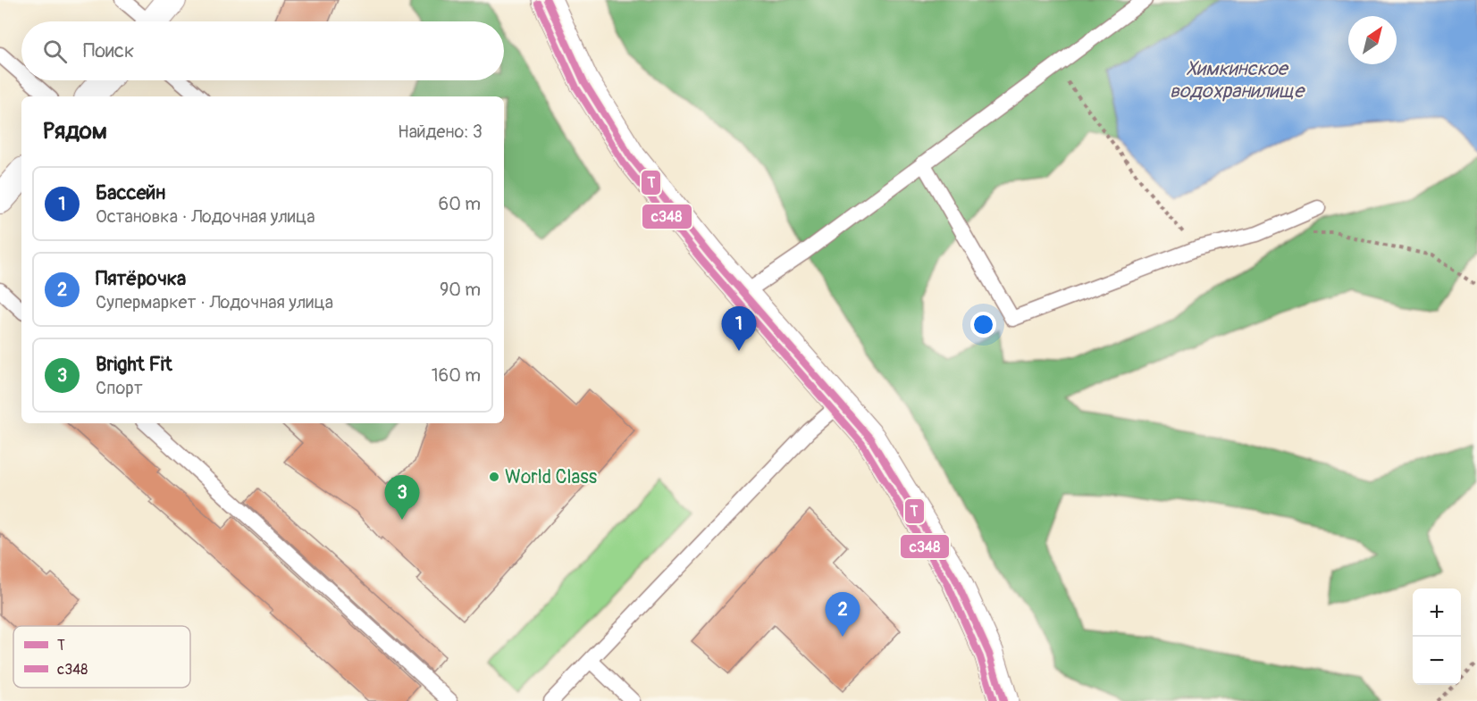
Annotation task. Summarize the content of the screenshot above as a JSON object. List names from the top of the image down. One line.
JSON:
{"water":["Химкинское водохранилище"],"places":["World Class"],"lines":["transit line Т","transit line с348"],"legend":["Т","с348"],"north":"top right","page":{"search":"Поиск","heading":["Рядом","Найдено: 3"],"list":[{"mark":"1","name":"Бассейн","note":"Остановка · Лодочная улица","value":"60 m"},{"mark":"2","name":"Пятёрочка","note":"Супермаркет · Лодочная улица","value":"90 m"},{"mark":"3","name":"Bright Fit","note":"Спорт","value":"160 m"}],"pins":["1","3","2"],"map_buttons":["+","−"]}}
